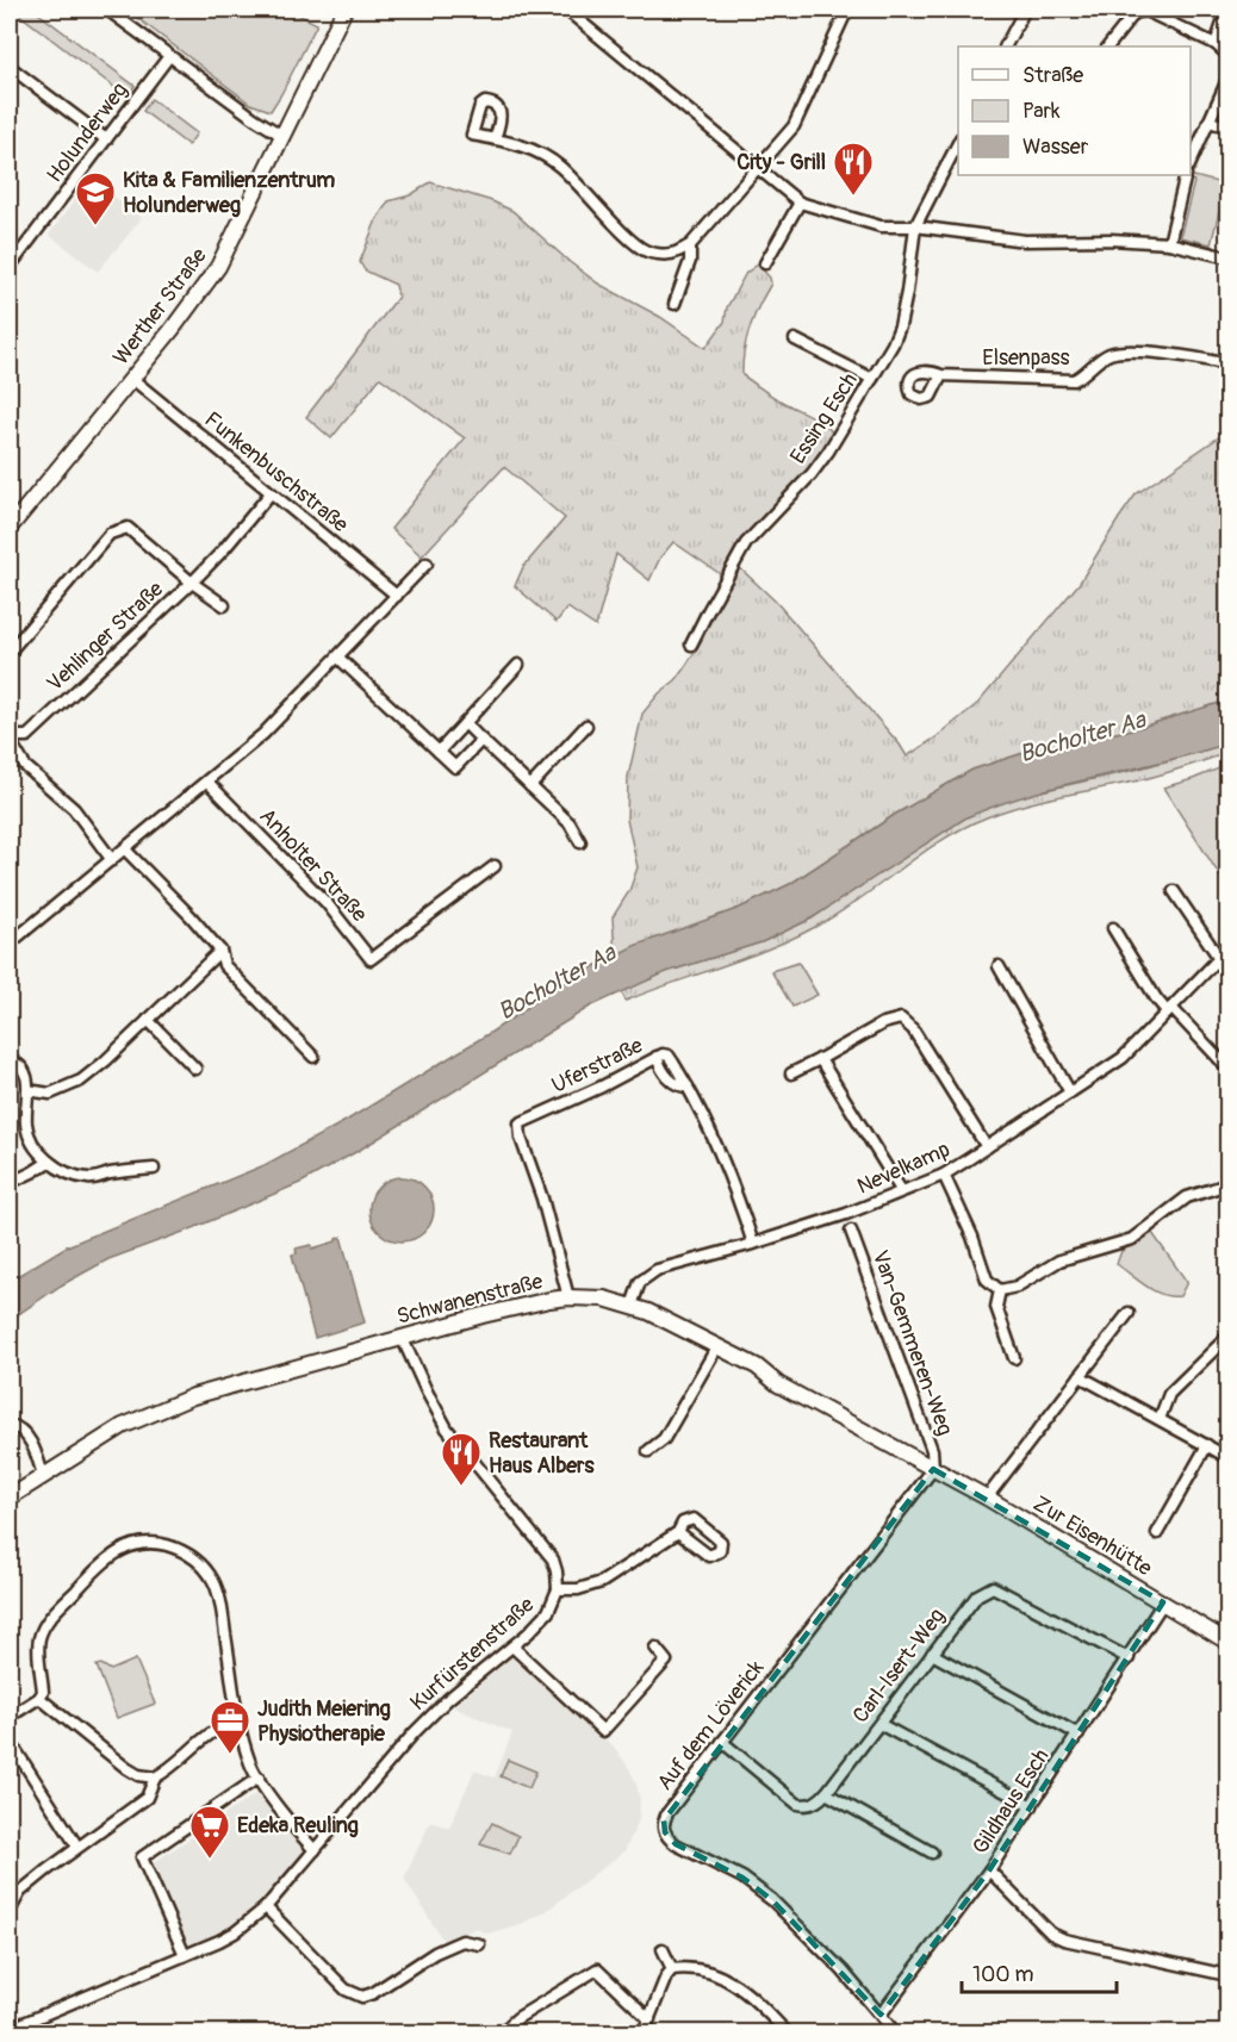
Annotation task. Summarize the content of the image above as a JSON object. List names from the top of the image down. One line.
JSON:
{"streets":{"street":["Holunderweg","Werther Straße","Elsenpass","Essing Esch","Funkenbuschstraße","Vehlinger Straße","Anholter Straße","Uferstraße","Nevelkamp","Schwanenstraße","Van-Gemmeren-Weg","Zur Eisenhütte","Kurfürstenstraße","Carl-Isert-Weg","Auf dem Löverick","Gildhaus Esch"]},"crossings":[["Werther Straße","Funkenbuschstraße"],["Funkenbuschstraße","Vehlinger Straße"],["Uferstraße","Nevelkamp"],["Uferstraße","Schwanenstraße"],["Nevelkamp","Schwanenstraße"],["Schwanenstraße","Van-Gemmeren-Weg"],["Schwanenstraße","Zur Eisenhütte"],["Schwanenstraße","Kurfürstenstraße"],["Schwanenstraße","Auf dem Löverick"],["Van-Gemmeren-Weg","Zur Eisenhütte"],["Van-Gemmeren-Weg","Auf dem Löverick"],["Zur Eisenhütte","Auf dem Löverick"],["Zur Eisenhütte","Gildhaus Esch"],["Carl-Isert-Weg","Gildhaus Esch"],["Auf dem Löverick","Gildhaus Esch"]],"water":["Bocholter Aa"],"places":{"restaurant":["City - Grill","Restaurant Haus Albers"],"school or university":["Kita & Familienzentrum Holunderweg"],"office":["Judith Meiering Physiotherapie"],"supermarket":["Edeka Reuling"]},"legend":["Straße","Park","Wasser"],"scale_bar":"100 m"}
